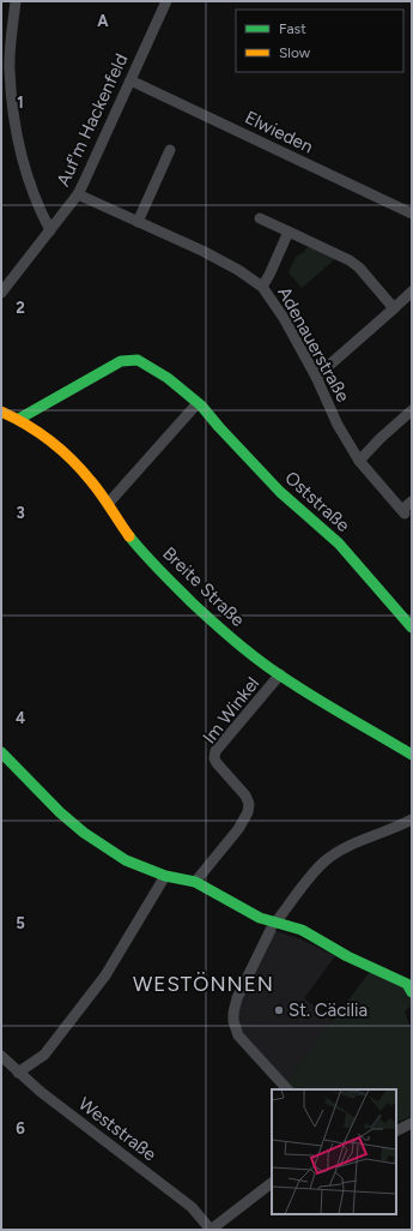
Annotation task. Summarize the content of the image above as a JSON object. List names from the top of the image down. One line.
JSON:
{"streets":{"street":["Auf'm Hackenfeld","Elwieden","Adenauerstraße","Oststraße","Breite Straße","Im Winkel","Weststraße"]},"crossings":[["Auf'm Hackenfeld","Elwieden"],["Auf'm Hackenfeld","Adenauerstraße"],["Oststraße","Breite Straße"],["Breite Straße","Im Winkel"]],"districts":["WESTÖNNEN"],"places":["St. Cäcilia"],"legend":["Fast","Slow"],"grid":{"columns":["A"],"rows":["1","2","3","4","5","6"]}}
